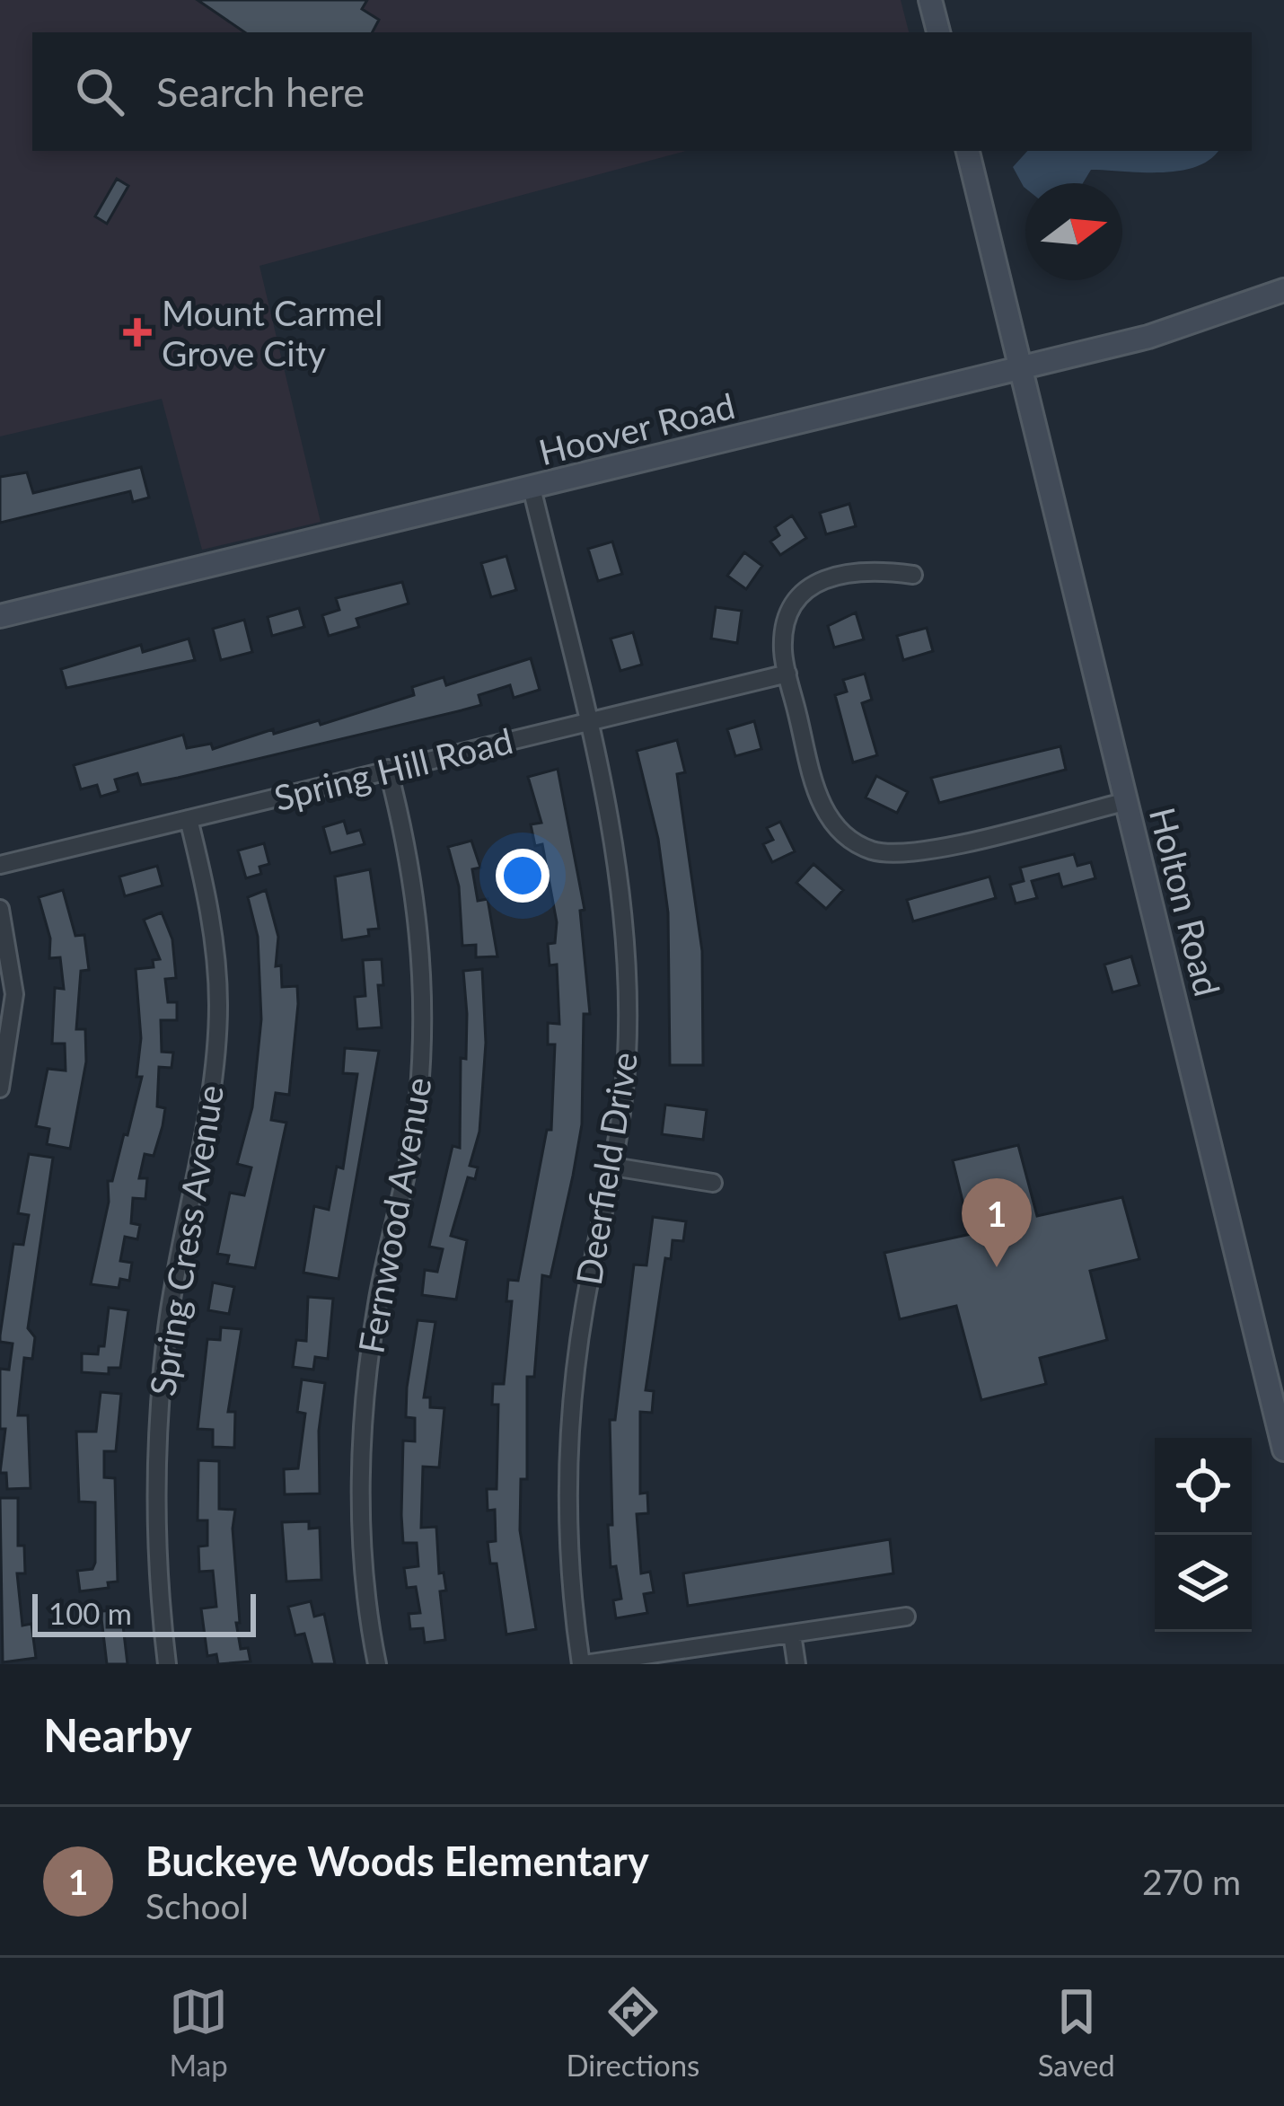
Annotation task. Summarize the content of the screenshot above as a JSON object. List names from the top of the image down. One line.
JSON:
{"streets":{"street":["Hoover Road","Spring Hill Road","Holton Road","Deerfield Drive","Fernwood Avenue","Spring Cress Avenue"]},"crossings":[["Hoover Road","Holton Road"],["Hoover Road","Deerfield Drive"],["Spring Hill Road","Deerfield Drive"],["Spring Hill Road","Fernwood Avenue"],["Spring Hill Road","Spring Cress Avenue"]],"places":{"health":["Mount Carmel Grove City"]},"scale_bar":"100 m","north":"right","page":{"search":"Search here","pins":"1","scale":"100 m","heading":"Nearby","list":[{"mark":"1","name":"Buckeye Woods Elementary","note":"School","value":"270 m"}],"nav":["Map","Directions","Saved"]}}
